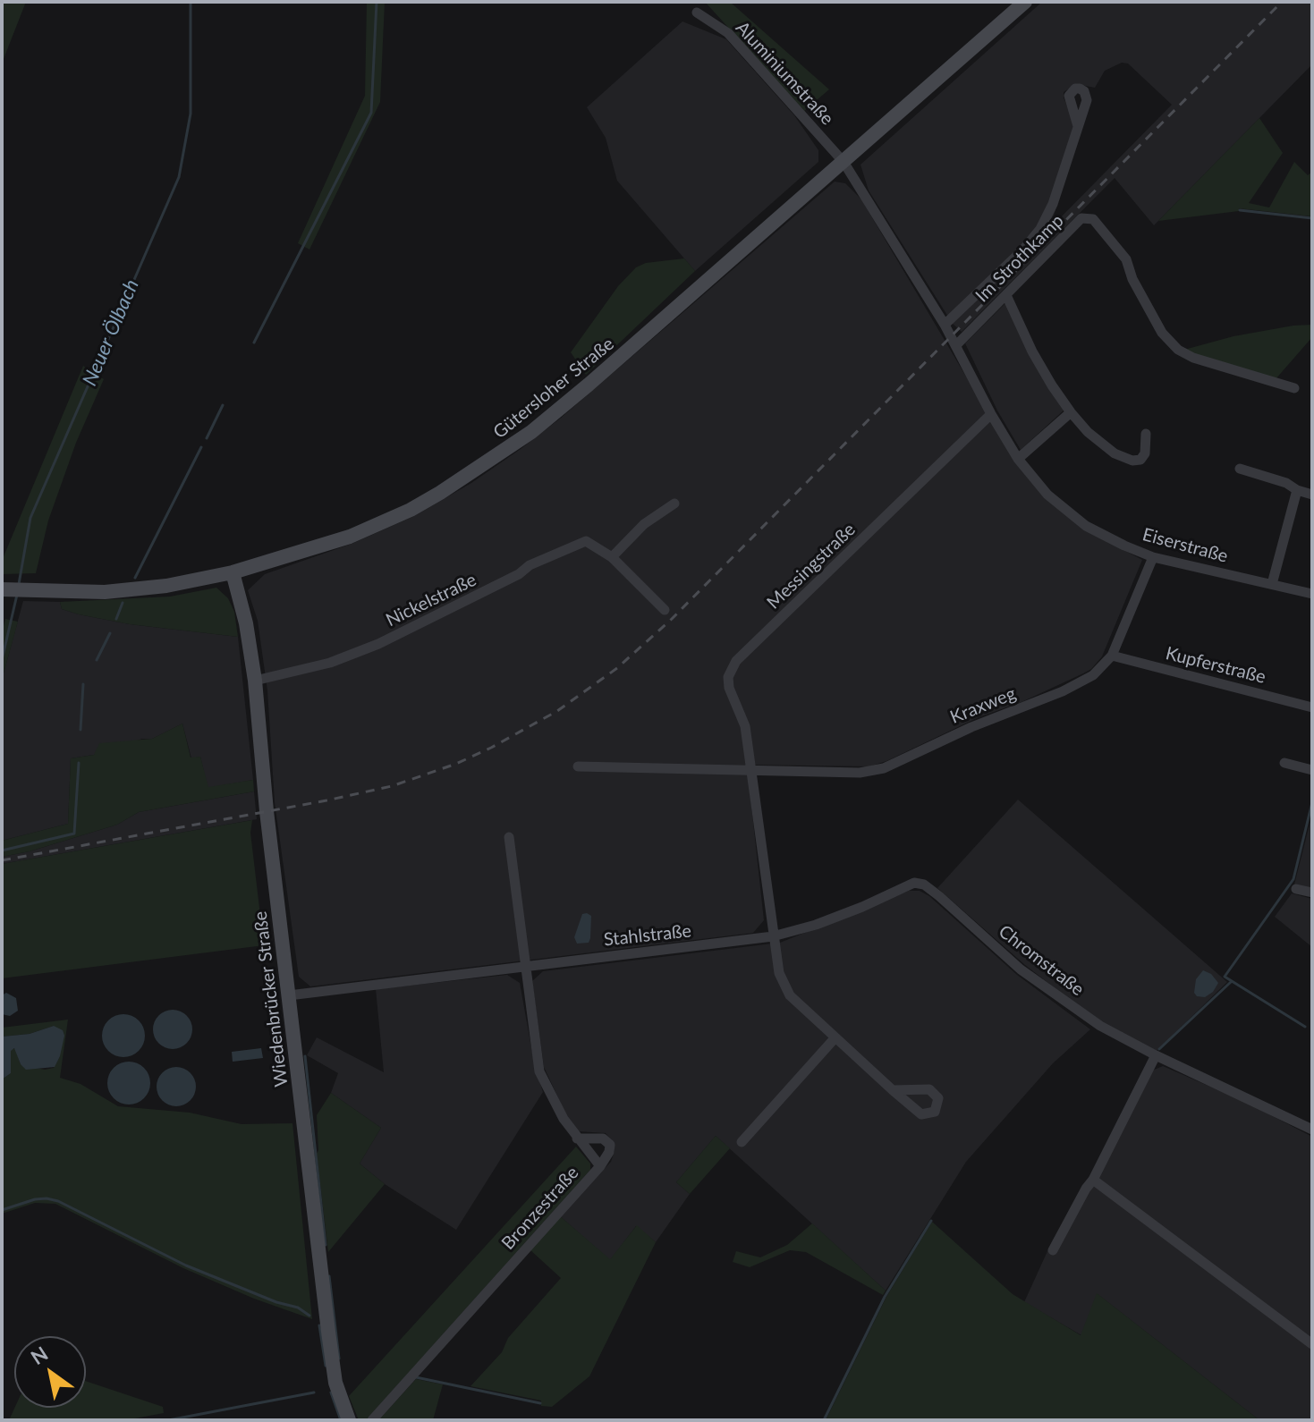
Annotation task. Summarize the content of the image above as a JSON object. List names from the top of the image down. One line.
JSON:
{"streets":{"main road":["Gütersloher Straße","Wiedenbrücker Straße"],"street":["Aluminiumstraße","Im Strothkamp","Eiserstraße","Messingstraße","Nickelstraße","Kupferstraße","Kraxweg","Stahlstraße","Chromstraße","Bronzestraße"]},"crossings":[["Aluminiumstraße","Gütersloher Straße"],["Aluminiumstraße","Eiserstraße"],["Im Strothkamp","Eiserstraße"],["Gütersloher Straße","Eiserstraße"],["Gütersloher Straße","Wiedenbrücker Straße"],["Eiserstraße","Messingstraße"],["Eiserstraße","Kraxweg"],["Messingstraße","Kraxweg"],["Messingstraße","Stahlstraße"],["Nickelstraße","Wiedenbrücker Straße"],["Kupferstraße","Kraxweg"],["Stahlstraße","Chromstraße"],["Stahlstraße","Wiedenbrücker Straße"],["Stahlstraße","Bronzestraße"]],"water":["Neuer Ölbach"],"north":"top left"}
